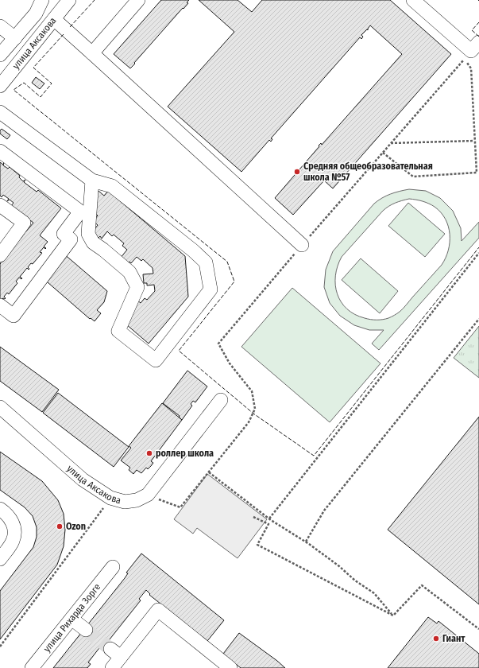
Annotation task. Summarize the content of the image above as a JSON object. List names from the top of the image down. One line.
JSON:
{"streets":{"street":["улица Аксакова","улица Рихарда Зорге"]},"places":["Средняя общеобразовательная школа №57","роллер школа","Ozon","Гиант"]}
